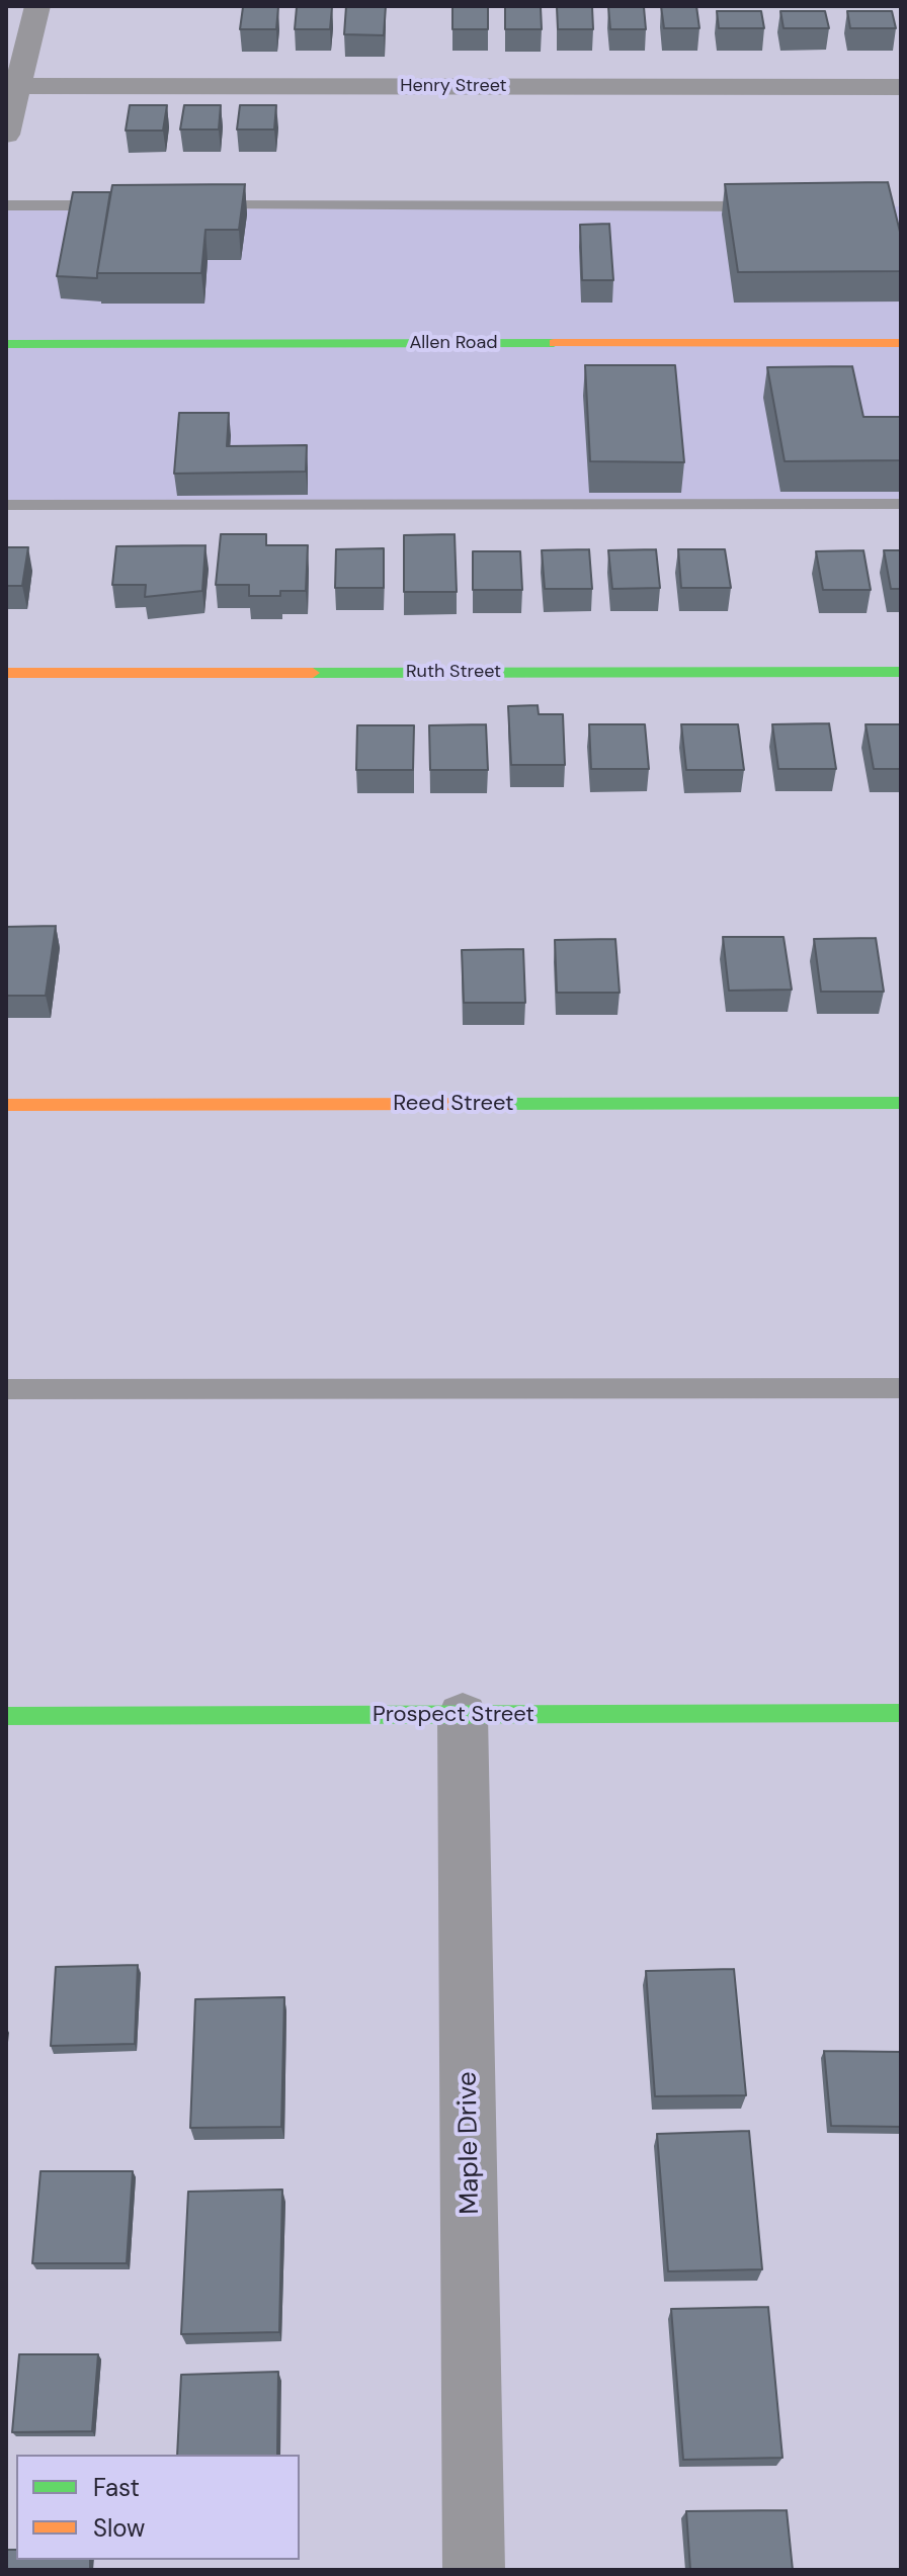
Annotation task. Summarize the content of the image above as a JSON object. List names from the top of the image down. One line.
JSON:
{"streets":{"street":["Henry Street","Allen Road","Ruth Street","Reed Street","Prospect Street","Maple Drive"]},"crossings":[["Prospect Street","Maple Drive"]],"legend":["Fast","Slow"]}
